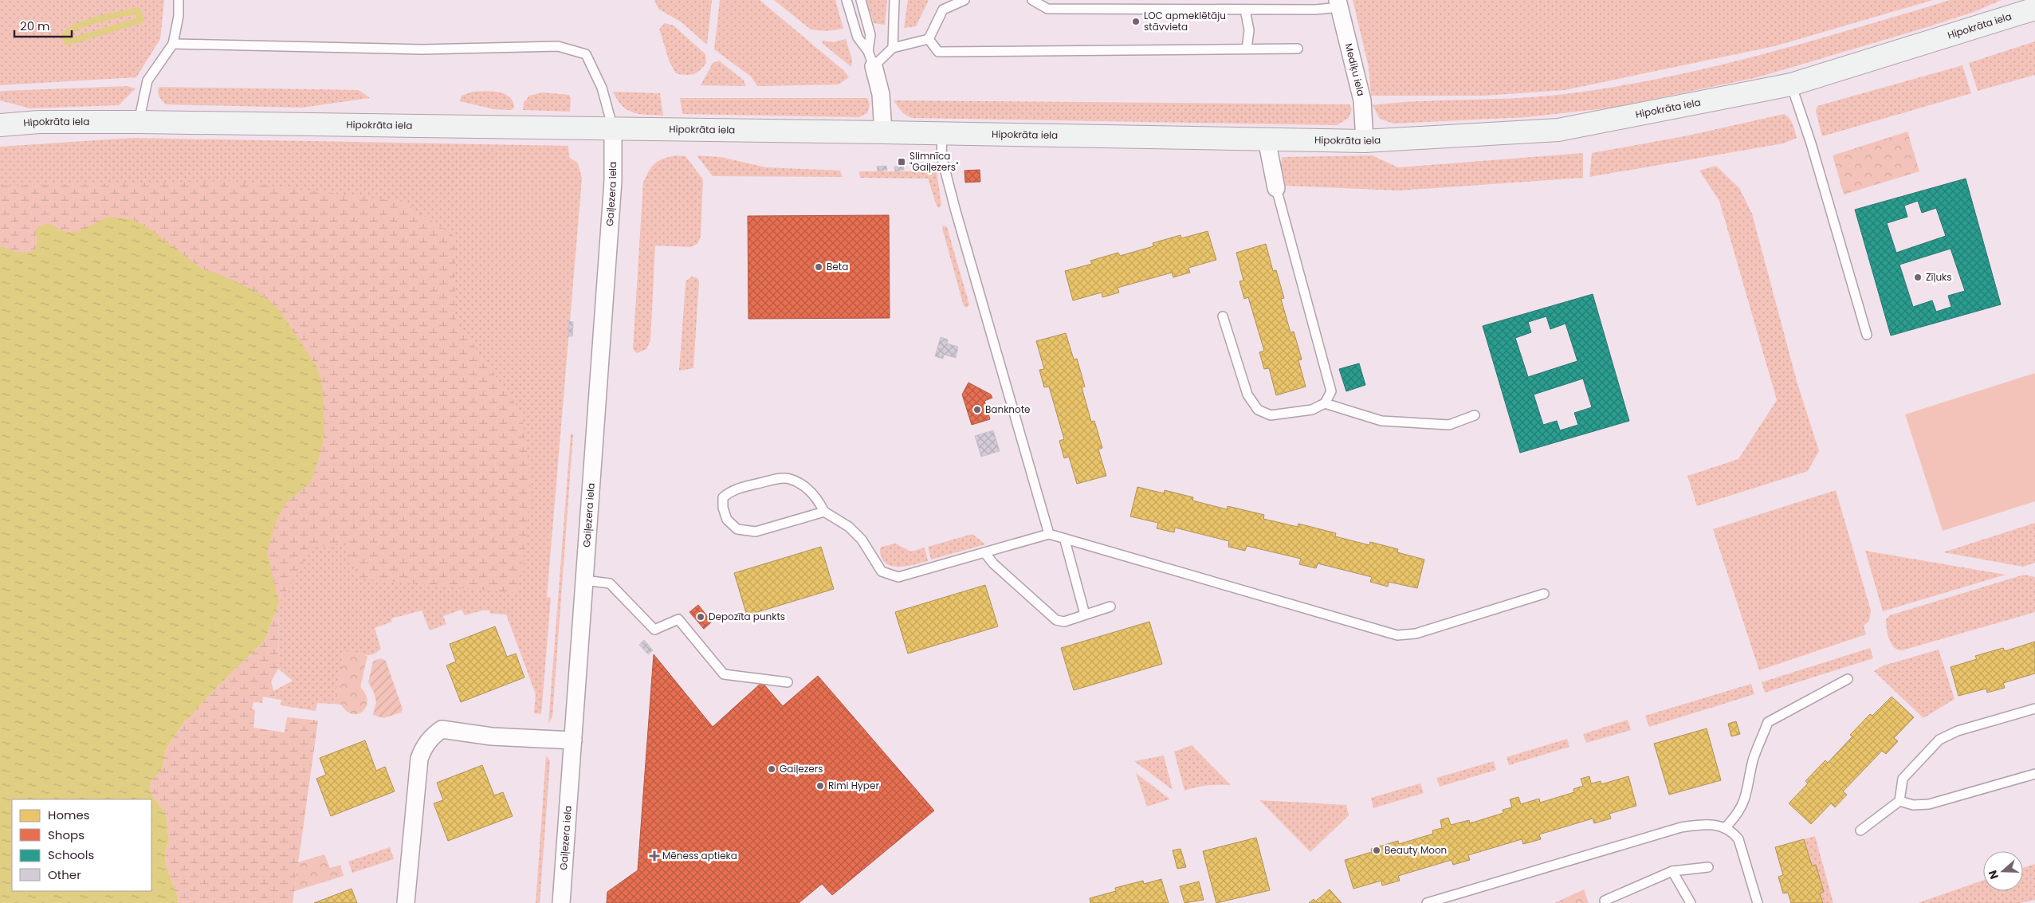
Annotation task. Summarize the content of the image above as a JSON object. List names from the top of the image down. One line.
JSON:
{"streets":{"street":["Hipokrāta iela","Mediķu iela","Gaiļezera iela"]},"crossings":[["Hipokrāta iela","Mediķu iela"],["Hipokrāta iela","Gaiļezera iela"]],"places":{"other":["LOC apmeklētāju stāvvieta","Beta","Zīļuks","Banknote","Depozīta punkts","Gaiļezers","Rimi Hyper","Beauty Moon"],"transit":["Slimnīca \"Gaiļezers\""],"health":["Mēness aptieka"]},"legend":["Homes","Shops","Schools","Other"],"scale_bar":"20 m","north":"left"}
